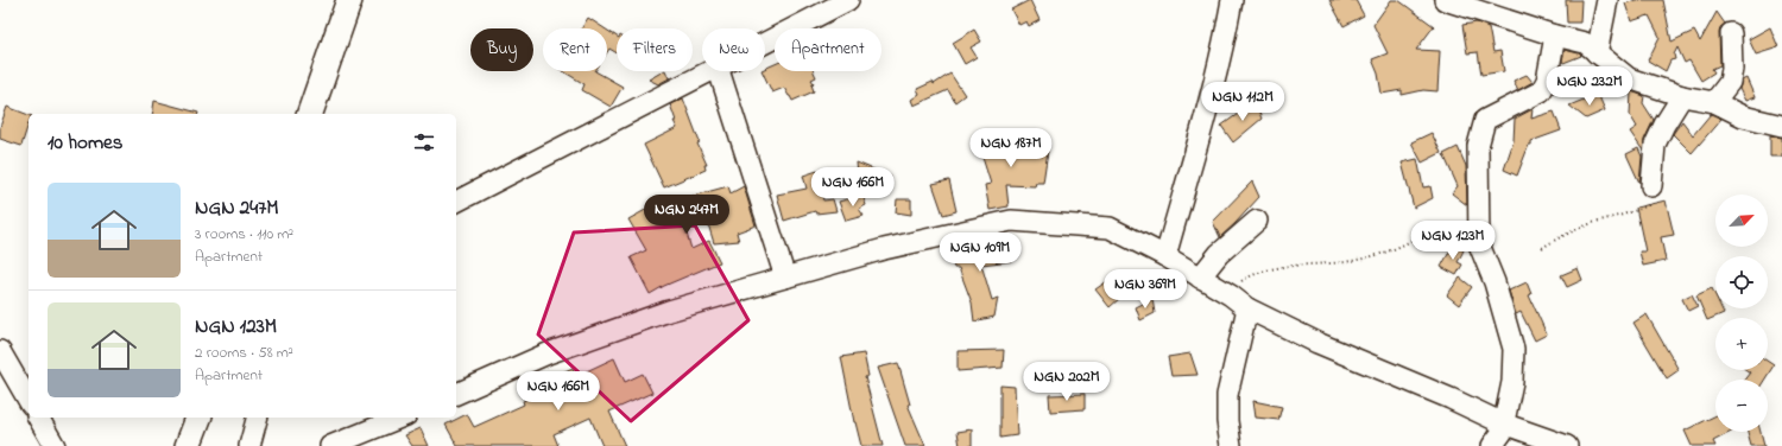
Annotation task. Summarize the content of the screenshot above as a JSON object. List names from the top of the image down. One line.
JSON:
{"north":"top right","page":{"chip":["Buy","Rent","Filters","New","Apartment"],"price":["NGN 232M","NGN 112M","NGN 187M","NGN 166M","NGN 247M","NGN 123M","NGN 109M","NGN 369M","NGN 202M","NGN 166M"],"heading":"10 homes","list":[{"name":"NGN 247M","note":"3 rooms · 110 m² · Apartment"},{"name":"NGN 123M","note":"2 rooms · 58 m² · Apartment"}],"map_buttons":["+","−"]}}
